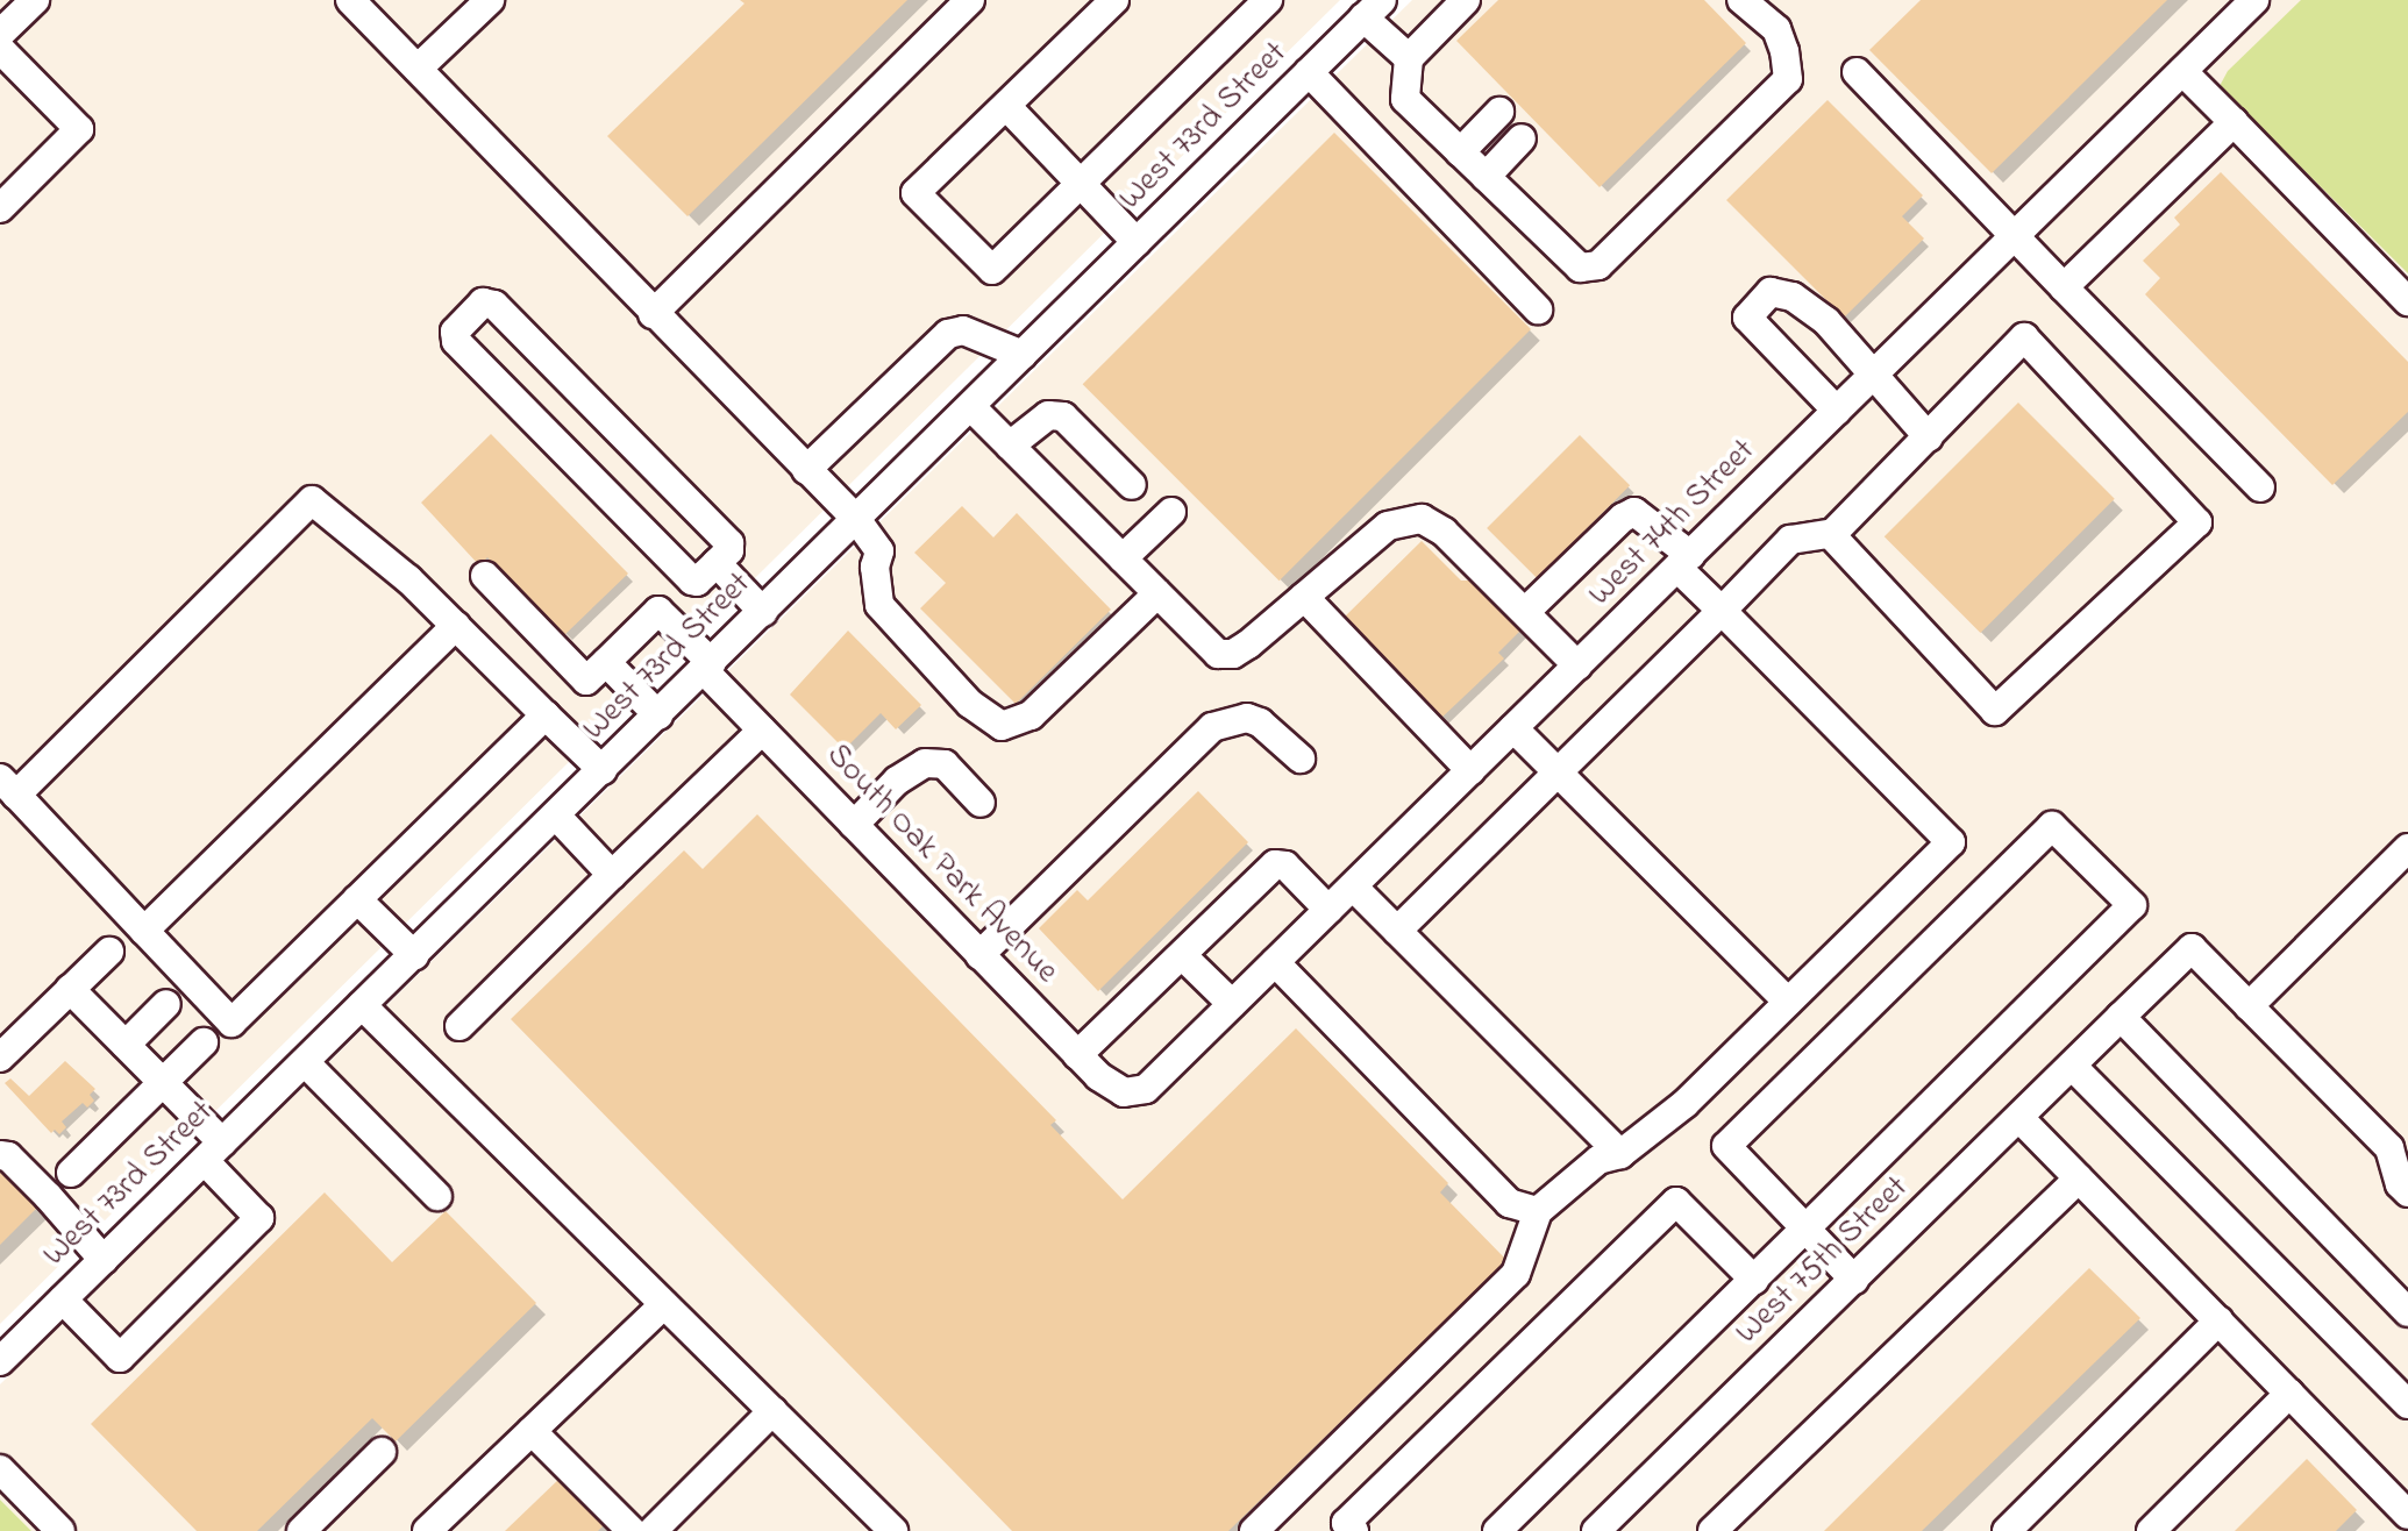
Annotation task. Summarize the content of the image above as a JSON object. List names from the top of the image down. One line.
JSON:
{"streets":{"street":["West 73rd Street","West 74th Street","South Oak Park Avenue","West 75th Street"]},"crossings":[["West 73rd Street","South Oak Park Avenue"],["West 74th Street","South Oak Park Avenue"]]}
